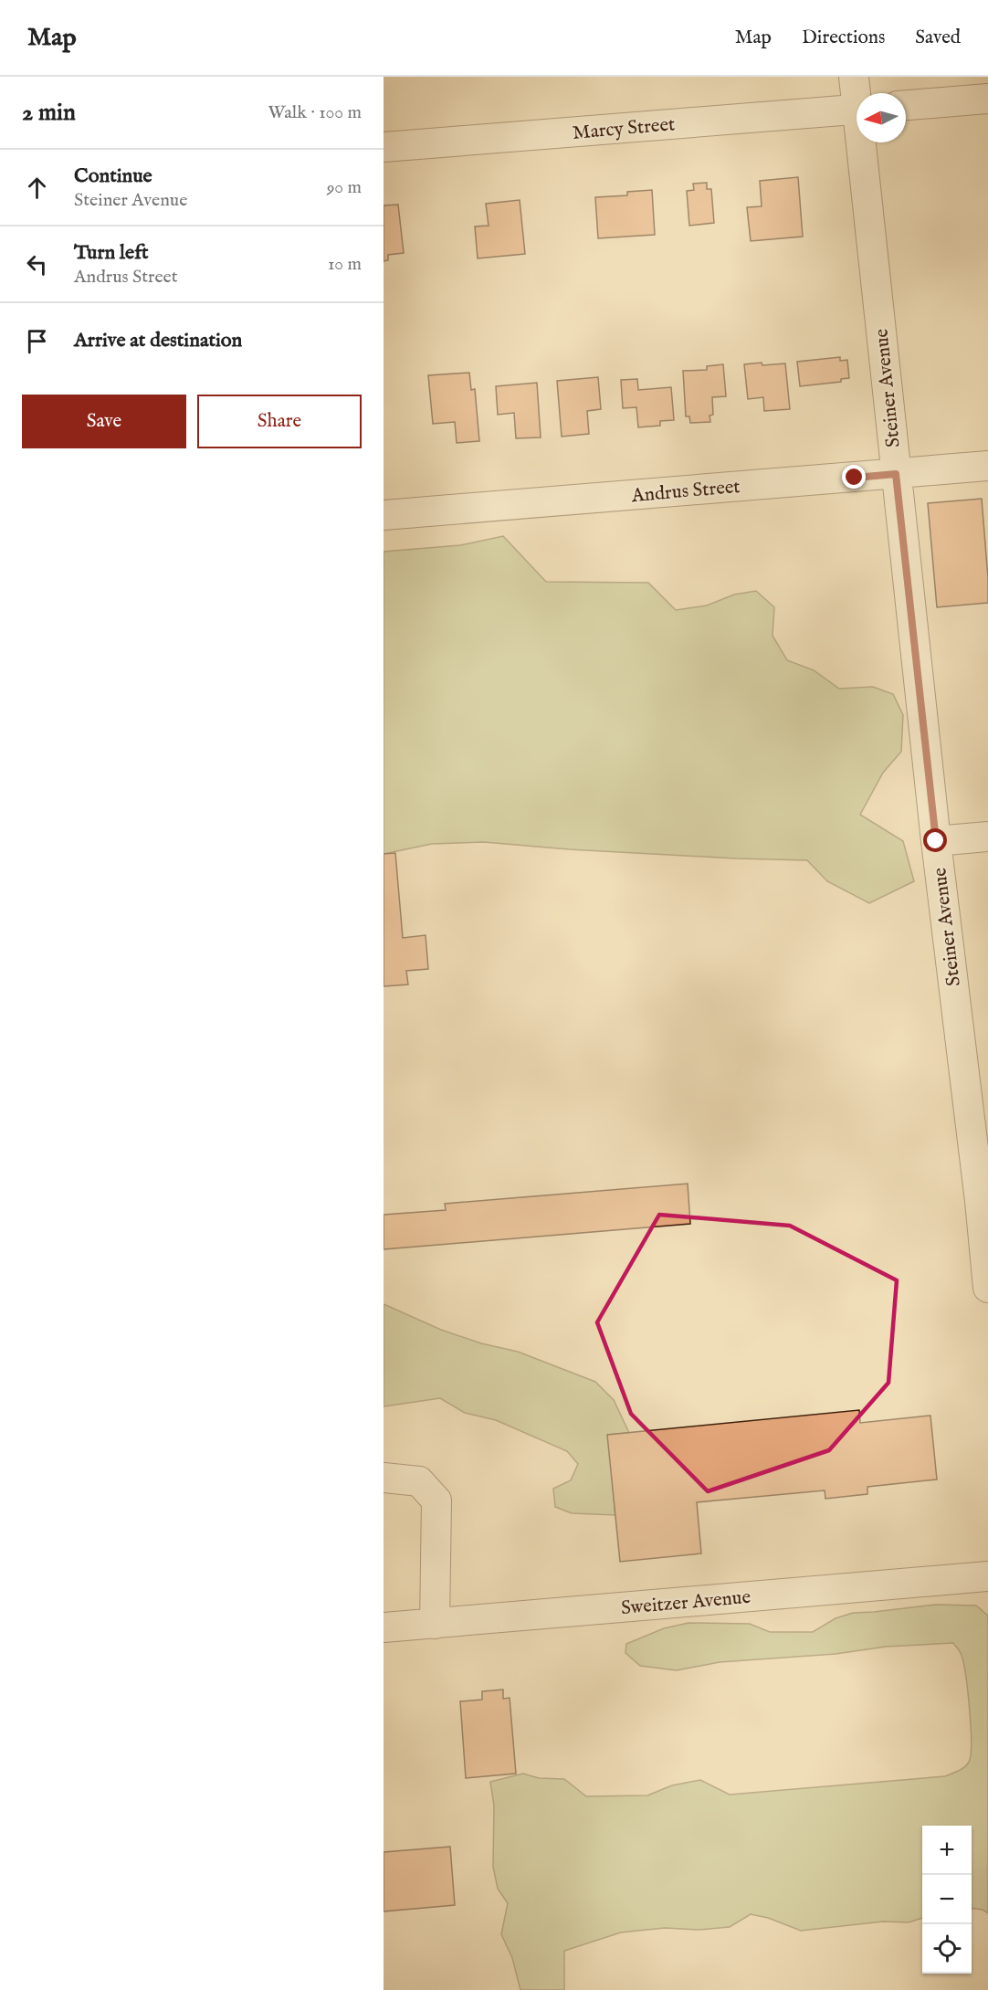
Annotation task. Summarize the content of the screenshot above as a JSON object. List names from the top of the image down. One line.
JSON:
{"streets":{"street":["Marcy Street","Steiner Avenue","Andrus Street","Sweitzer Avenue"]},"crossings":[["Steiner Avenue","Andrus Street"]],"north":"left","page":{"header":"Map","nav":["Map","Directions","Saved"],"heading":["2 min","Walk · 100 m"],"list":[["Continue","Steiner Avenue","90 m"],["Turn left","Andrus Street","10 m"],"Arrive at destination"],"buttons":["Save","Share"],"map_buttons":["+","−"]}}
